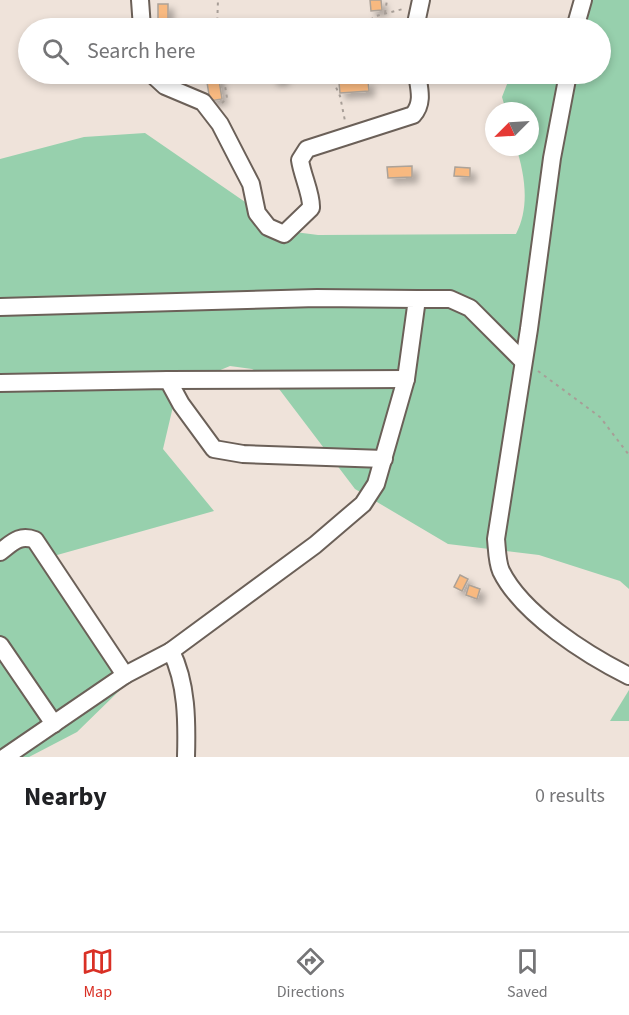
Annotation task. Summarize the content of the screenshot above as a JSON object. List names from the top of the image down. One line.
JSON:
{"north":"bottom left","page":{"search":"Search here","heading":["Nearby","0 results"],"nav":["Map","Directions","Saved"]}}
